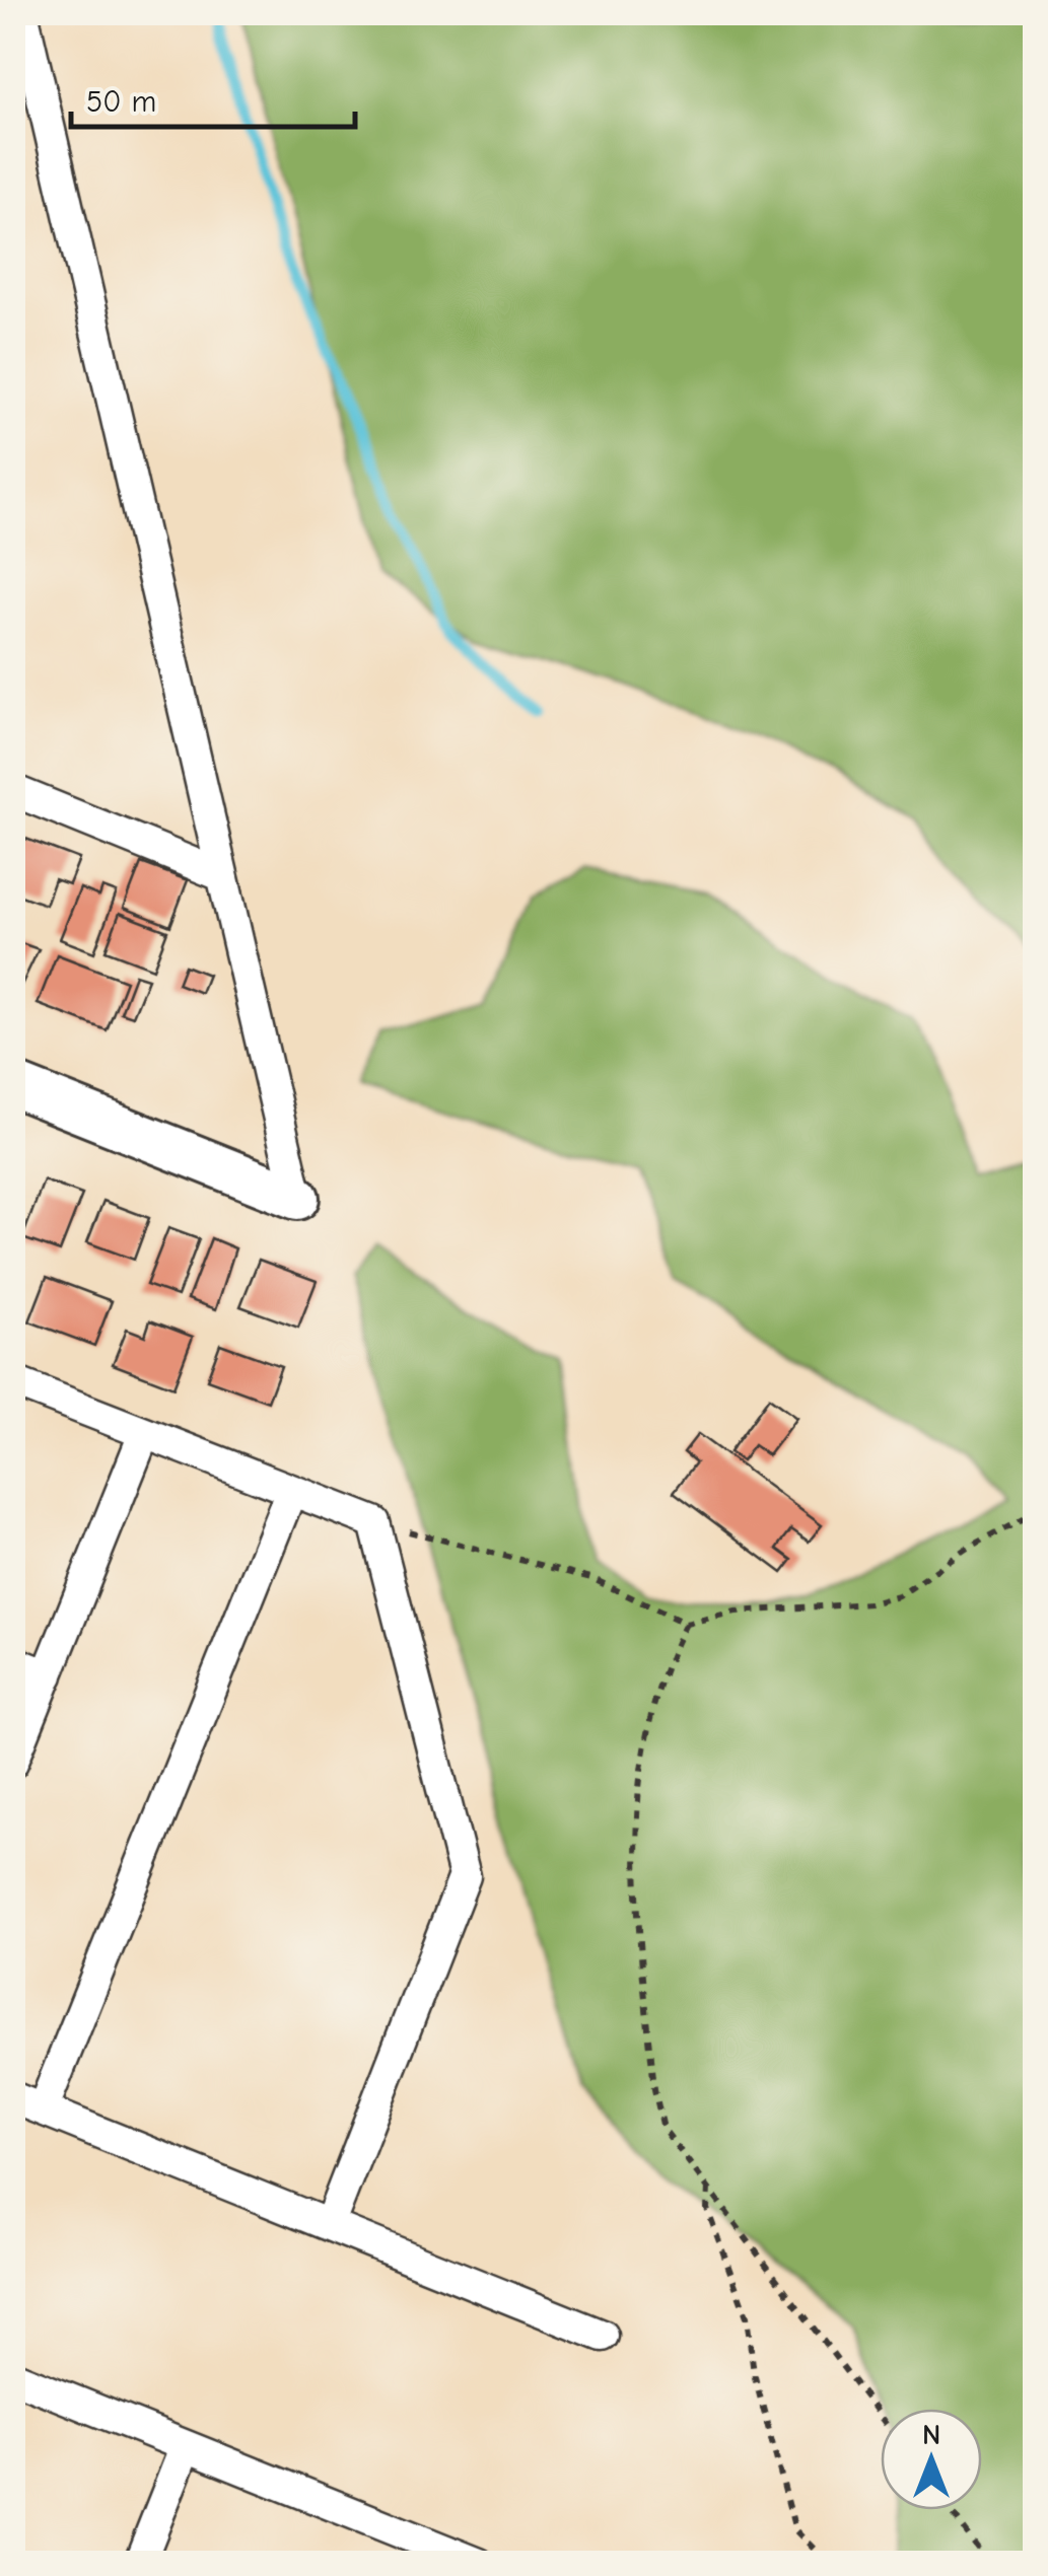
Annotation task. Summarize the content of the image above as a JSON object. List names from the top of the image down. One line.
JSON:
{"scale_bar":"50 m","north":"top"}
